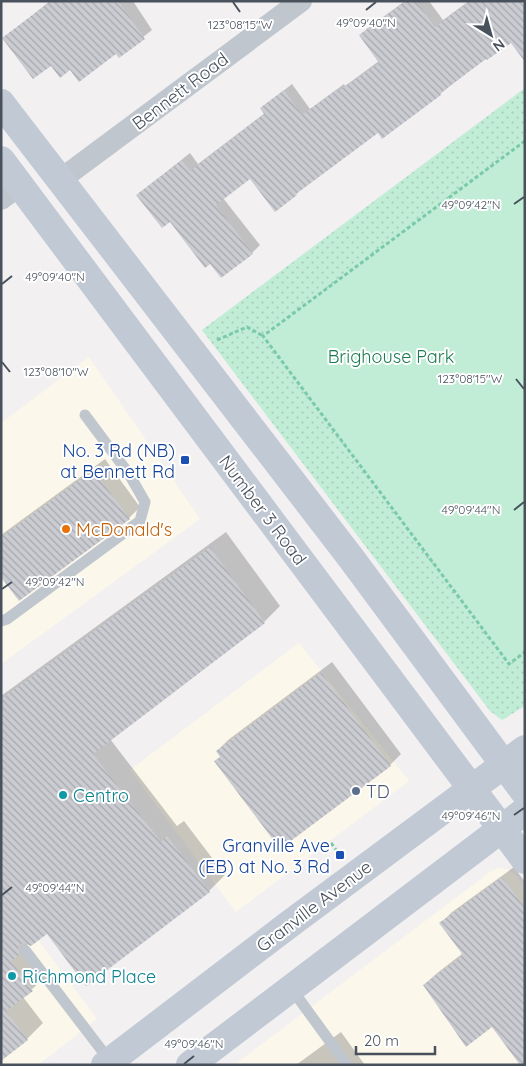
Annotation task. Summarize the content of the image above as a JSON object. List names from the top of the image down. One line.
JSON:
{"streets":{"main road":["Number 3 Road","Granville Avenue"],"street":["Bennett Road"]},"crossings":[["Number 3 Road","Granville Avenue"]],"parks":["Brighouse Park"],"places":{"transit":["No. 3 Rd (NB) at Bennett Rd","Granville Ave (EB) at No. 3 Rd"],"other":["McDonald's","TD","Centro","Richmond Place"]},"scale_bar":"20 m","north":"bottom right","coordinates":["49°09'40\"N","123°08'15\"W","49°09'42\"N","123°08'10\"W","49°09'44\"N","49°09'46\"N"]}
